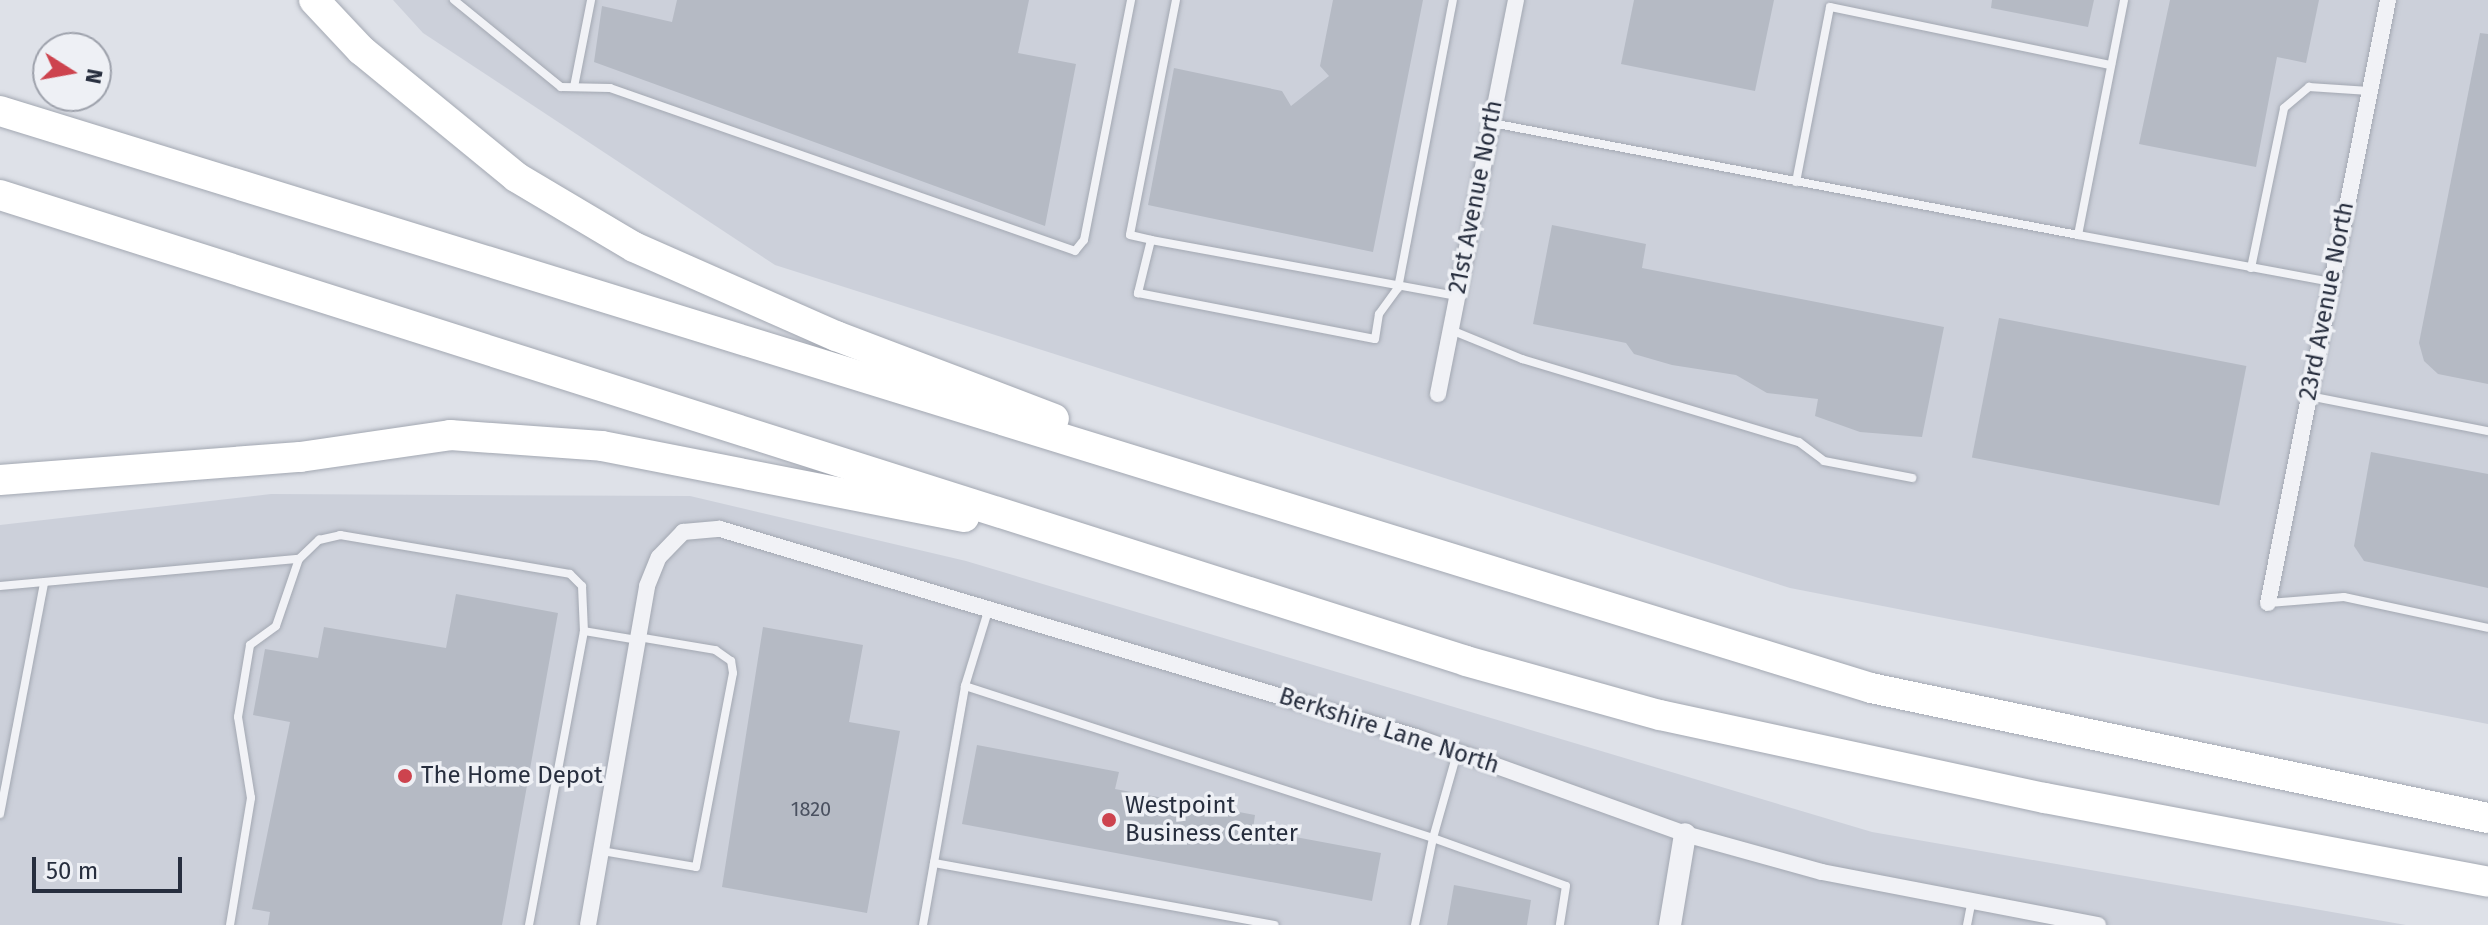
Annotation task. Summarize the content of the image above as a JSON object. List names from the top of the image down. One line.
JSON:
{"streets":{"street":["21st Avenue North","23rd Avenue North","Berkshire Lane North"]},"places":["The Home Depot","Westpoint Business Center"],"house_numbers":["1820"],"scale_bar":"50 m","north":"right"}
